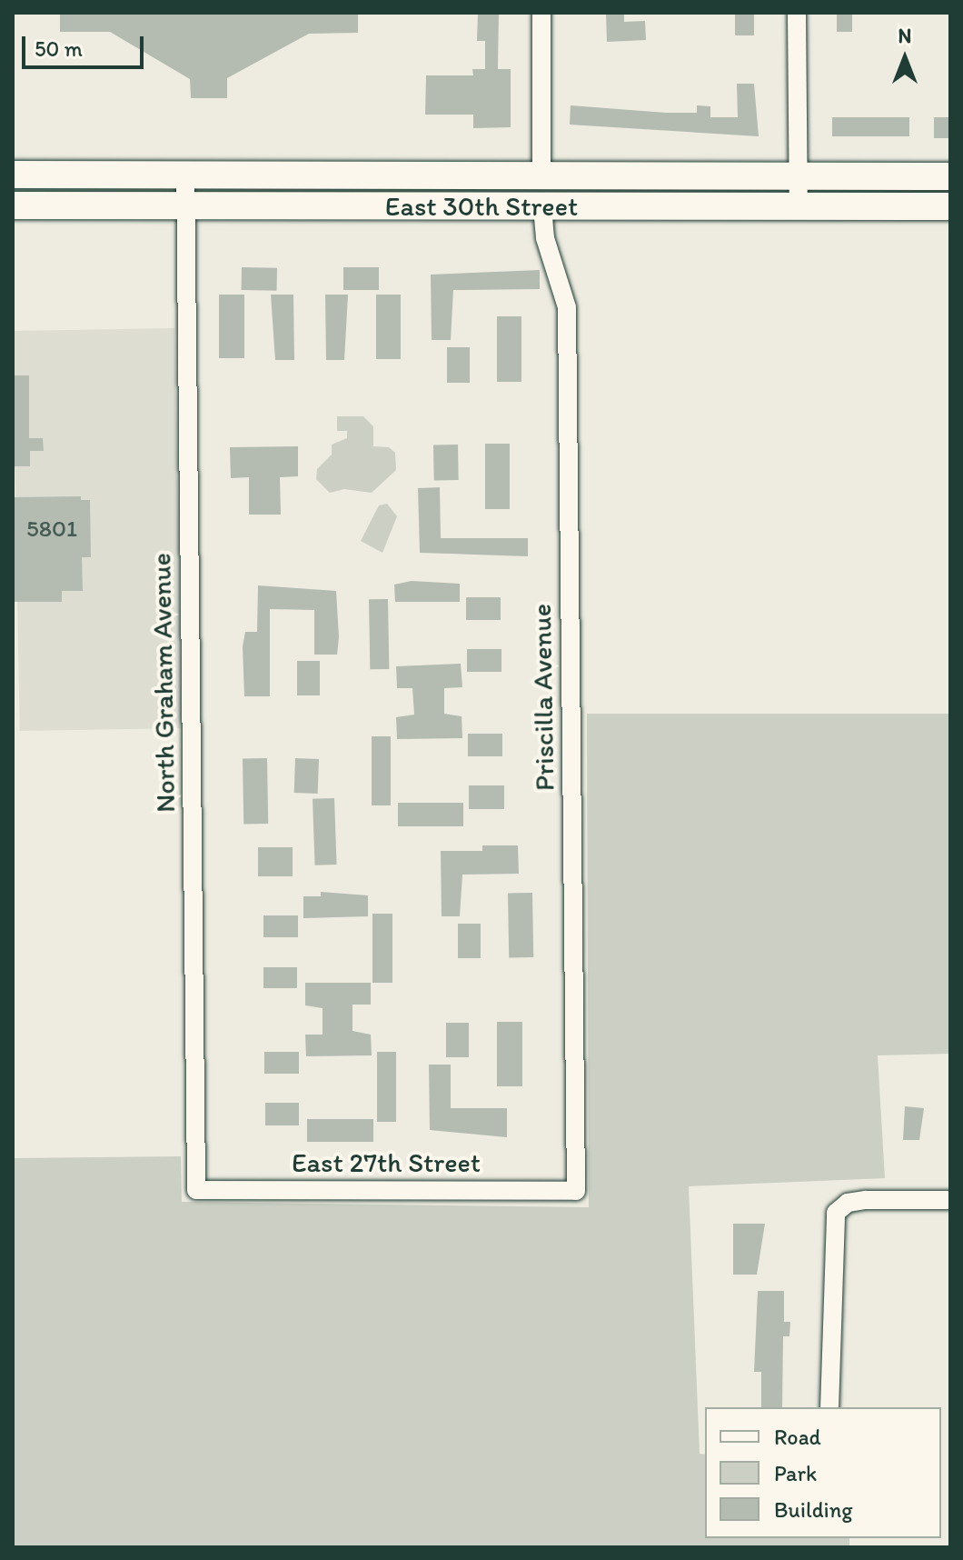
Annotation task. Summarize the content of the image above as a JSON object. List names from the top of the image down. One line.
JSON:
{"streets":{"main road":["East 30th Street"],"street":["North Graham Avenue","Priscilla Avenue","East 27th Street"]},"crossings":[["East 30th Street","North Graham Avenue"],["East 30th Street","Priscilla Avenue"],["North Graham Avenue","East 27th Street"],["Priscilla Avenue","East 27th Street"]],"house_numbers":["5801"],"legend":["Road","Park","Building"],"scale_bar":"50 m","north":"top"}
